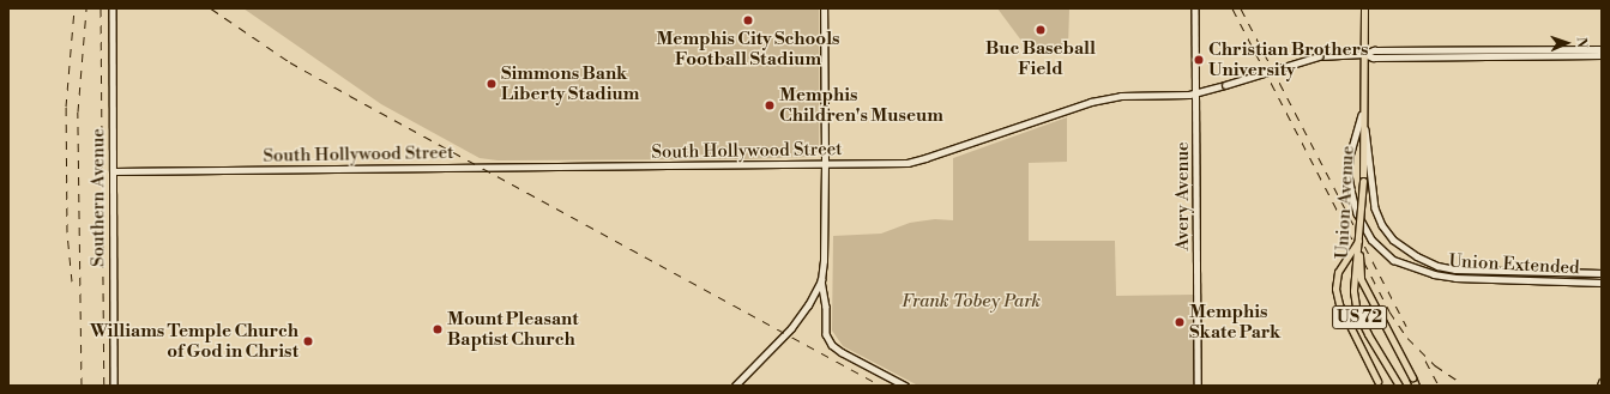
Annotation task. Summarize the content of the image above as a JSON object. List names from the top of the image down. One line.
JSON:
{"streets":{"main road":["South Hollywood Street","Avery Avenue","Southern Avenue","Union Avenue","Union Extended","US 72"]},"crossings":[["South Hollywood Street","Avery Avenue"],["South Hollywood Street","Southern Avenue"],["South Hollywood Street","Union Avenue"],["Union Avenue","Union Extended"]],"parks":["Frank Tobey Park"],"places":["Memphis City Schools Football Stadium","Buc Baseball Field","Christian Brothers University","Simmons Bank Liberty Stadium","Memphis Children's Museum","Memphis Skate Park","Mount Pleasant Baptist Church","Williams Temple Church of God in Christ"],"north":"right"}
